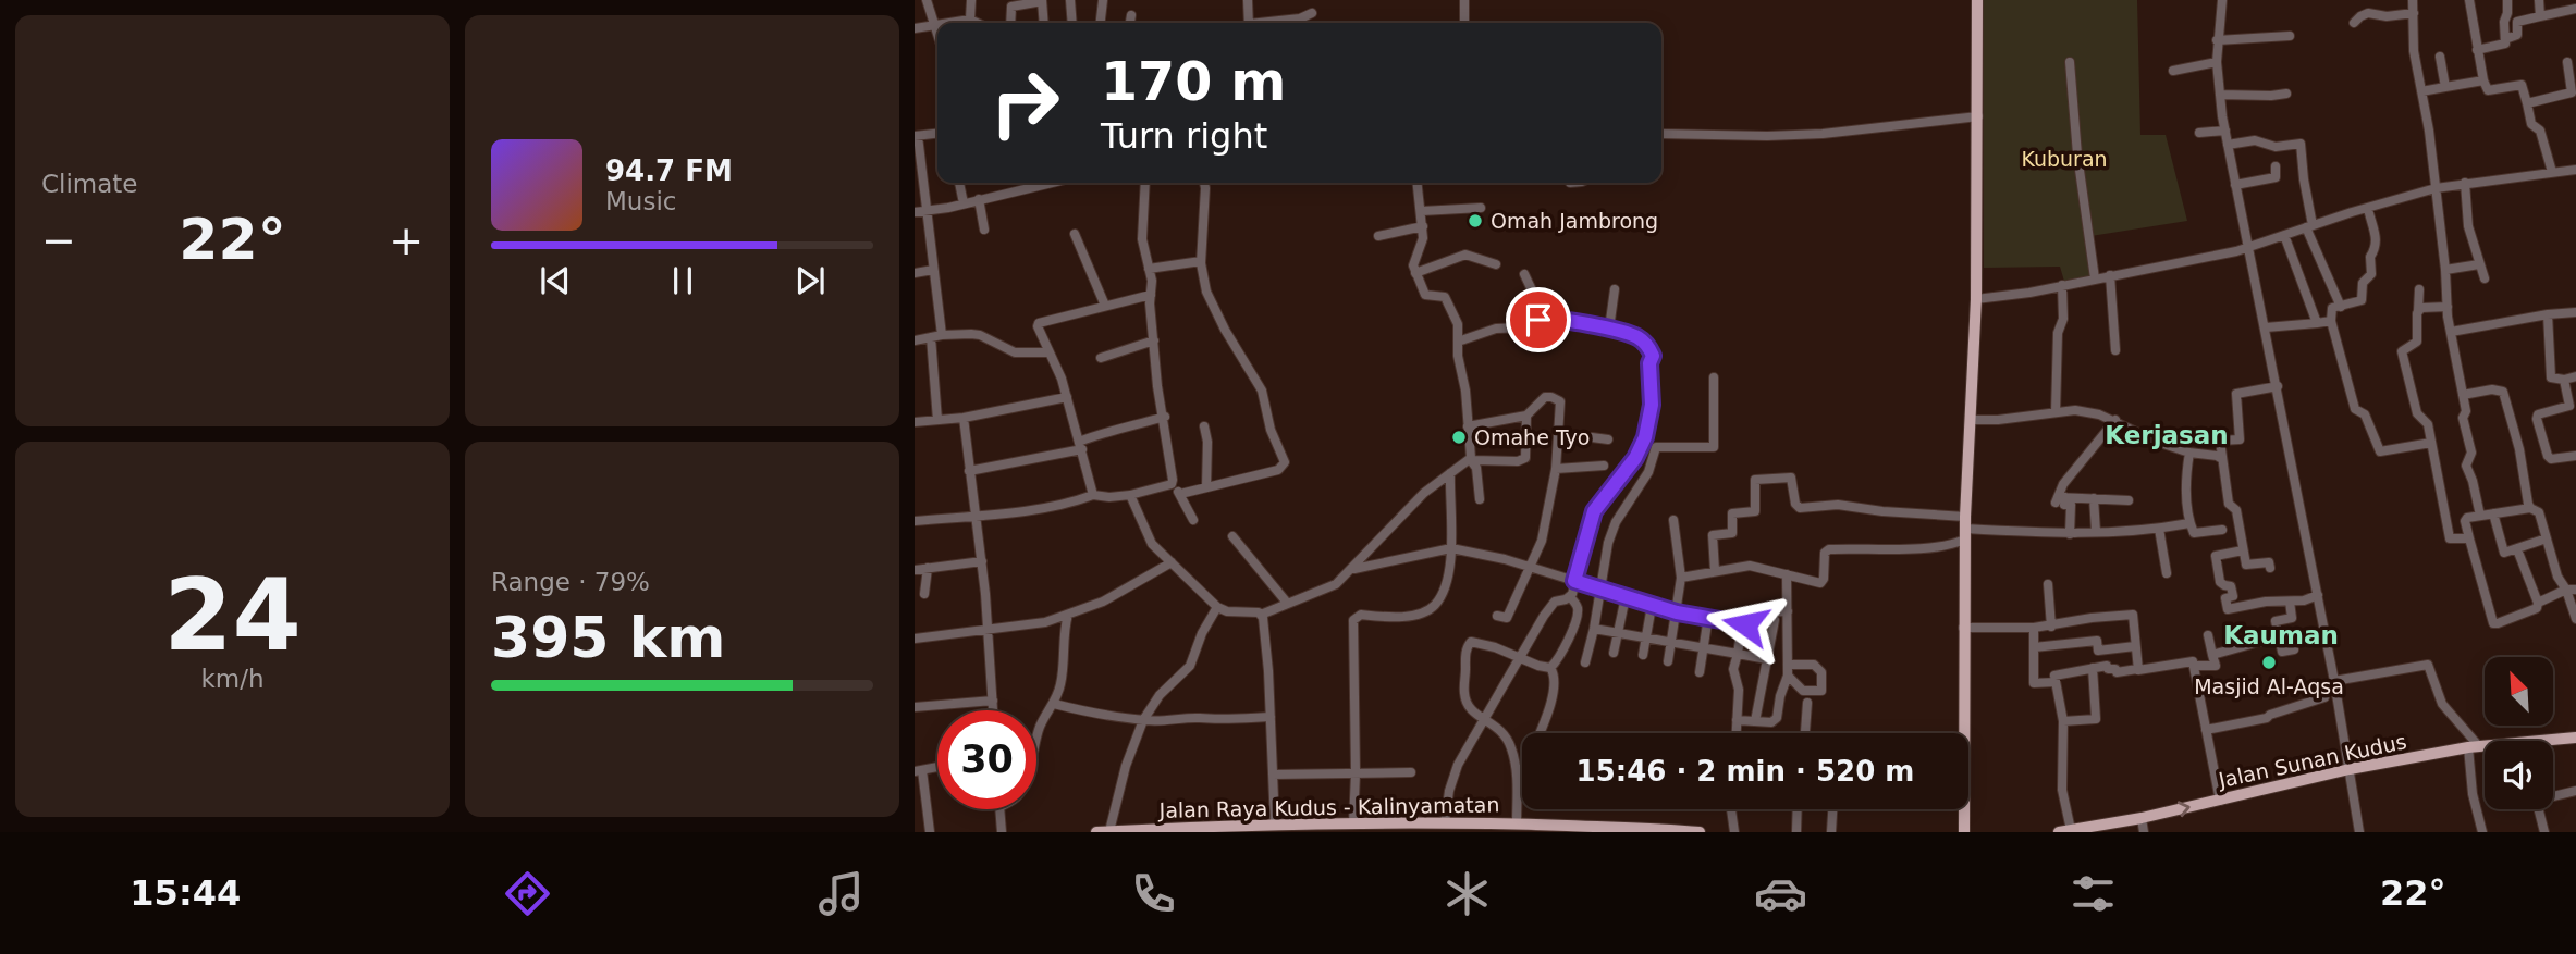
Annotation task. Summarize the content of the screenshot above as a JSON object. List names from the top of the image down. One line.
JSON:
{"streets":{"main road":["Jalan Sunan Kudus","Jalan Raya Kudus - Kalinyamatan"]},"districts":["Kerjasan","Kauman"],"parks":["Kuburan"],"places":["Omah Jambrong","Omahe Tyo","Masjid Al-Aqsa"],"north":"top left","page":{"tile":["Climate",["24","km/h"],["Range · 79%","395 km"]],"turn":["170 m","Turn right"],"song":["94.7 FM","Music"],"heat":["−","22°","+"],"limit":"30","trip":"15:46 · 2 min · 520 m","tabs":["15:44","22°"]}}
